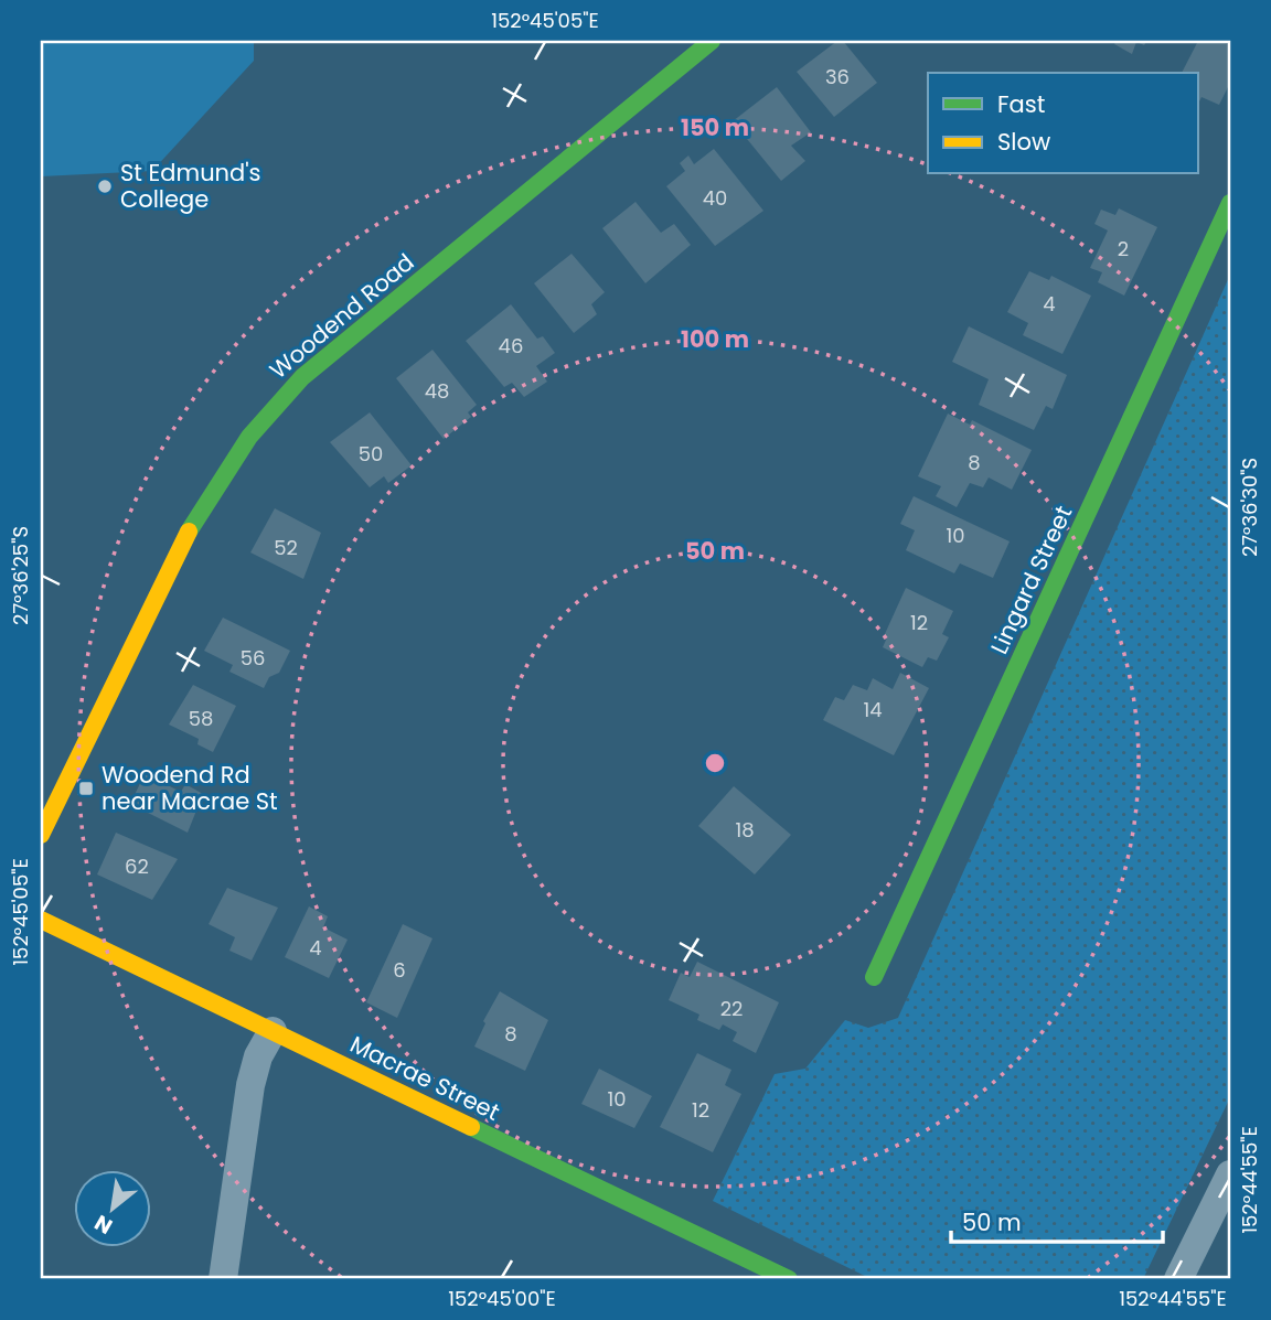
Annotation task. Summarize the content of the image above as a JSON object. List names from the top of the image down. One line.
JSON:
{"streets":{"street":["Woodend Road","Lingard Street","Macrae Street"]},"places":{"other":["St Edmund's College"],"transit":["Woodend Rd near Macrae St"]},"house_numbers":["36","40","2","4","46","48","50","8","10","52","12","56","14","58","18","62","4","6","22","8","10","12"],"legend":["Fast","Slow"],"scale_bar":"50 m","north":"bottom left","coordinates":["152°45'05\"E","27°36'30\"S","27°36'25\"S","152°44'55\"E","152°45'00\"E"],"rings":["150 m","100 m","50 m"]}
